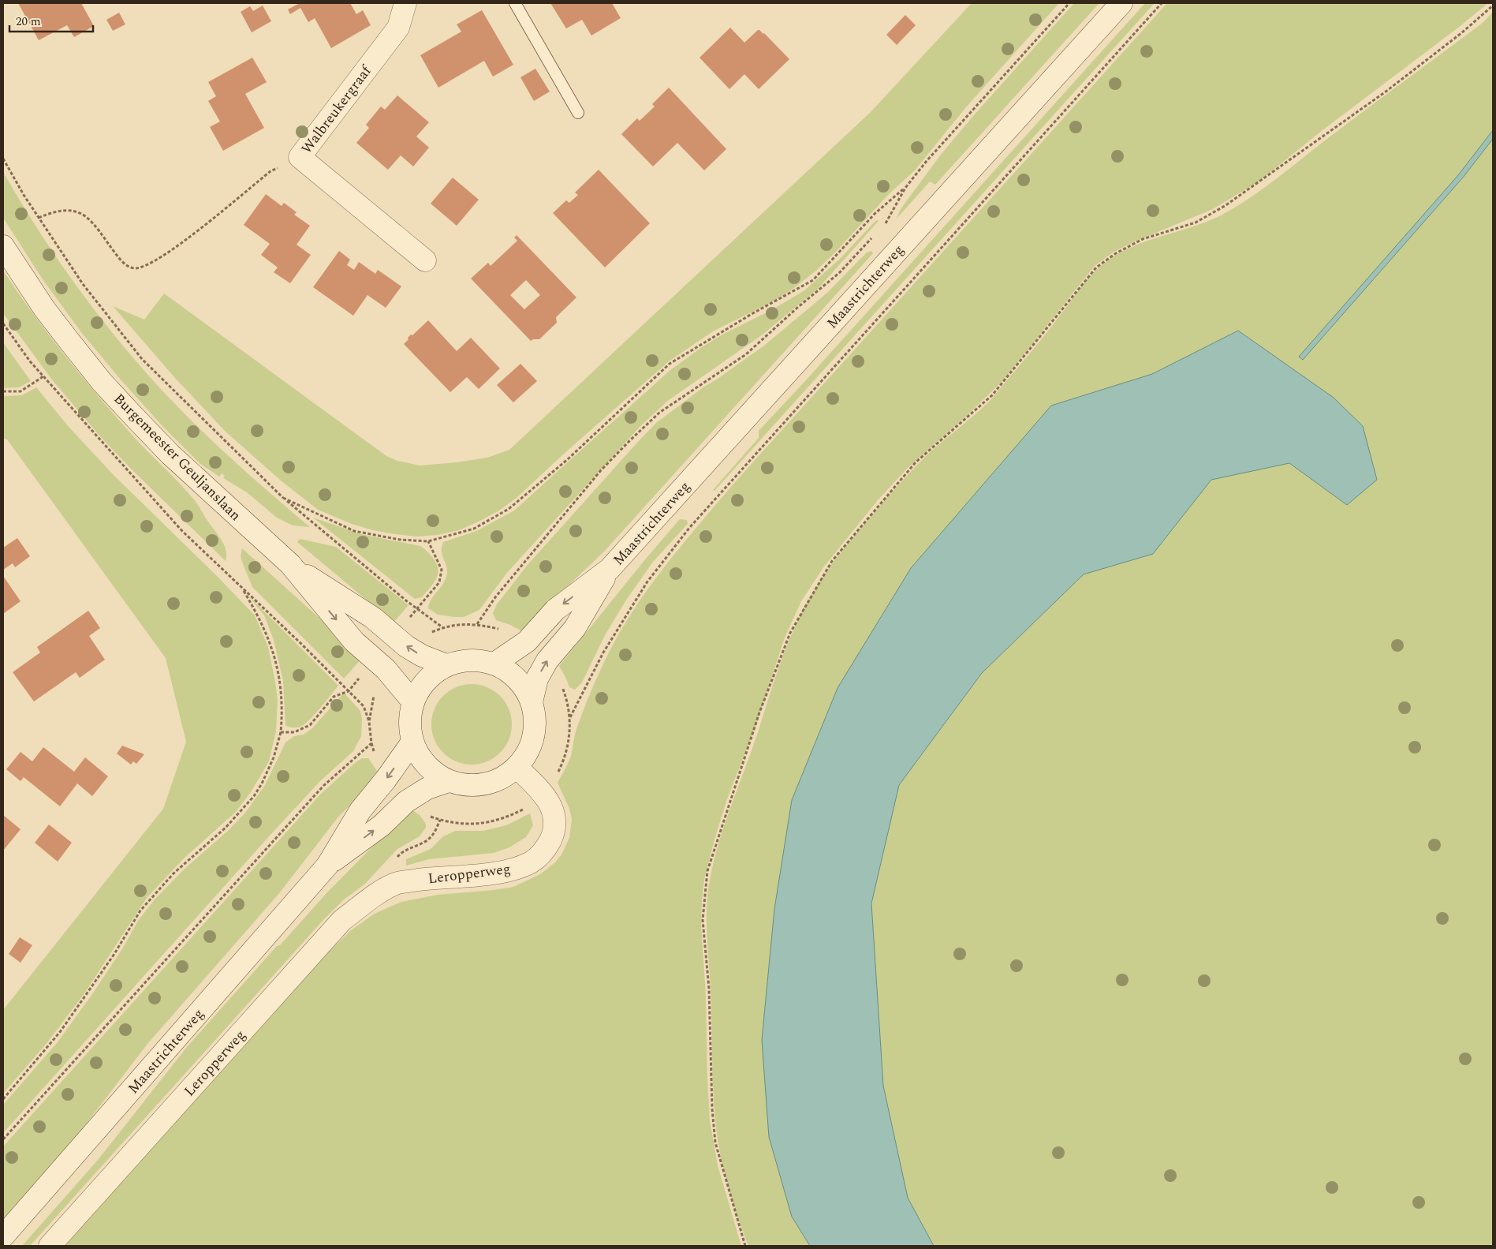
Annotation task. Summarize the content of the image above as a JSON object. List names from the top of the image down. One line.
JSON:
{"streets":{"main road":["Walbreukergraaf","Maastrichterweg","Burgemeester Geuljanslaan","Leropperweg"]},"crossings":[["Maastrichterweg","Burgemeester Geuljanslaan"],["Maastrichterweg","Leropperweg"],["Burgemeester Geuljanslaan","Leropperweg"]],"scale_bar":"20 m"}
